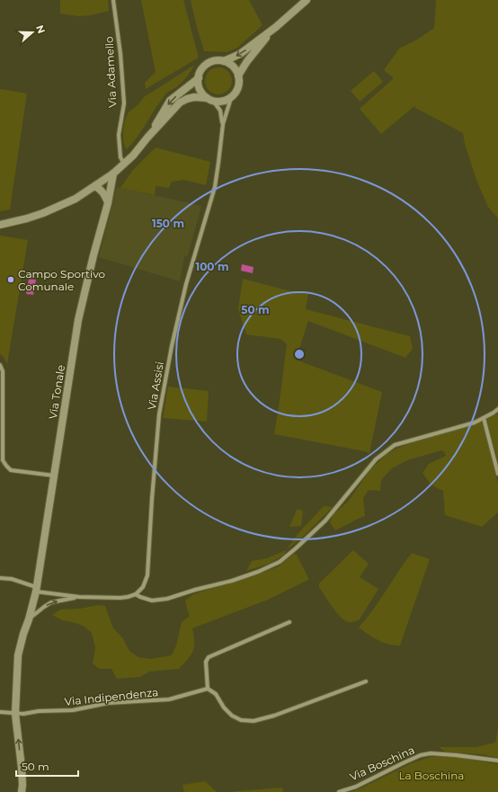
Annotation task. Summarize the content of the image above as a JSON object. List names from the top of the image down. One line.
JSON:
{"streets":{"street":["Via Adamello","Via Assisi","Via Tonale","Via Indipendenza","Via Boschina"]},"crossings":[["Via Tonale","Via Indipendenza"]],"parks":["La Boschina"],"places":["Campo Sportivo Comunale"],"scale_bar":"50 m","north":"right","rings":["150 m","100 m","50 m"]}
